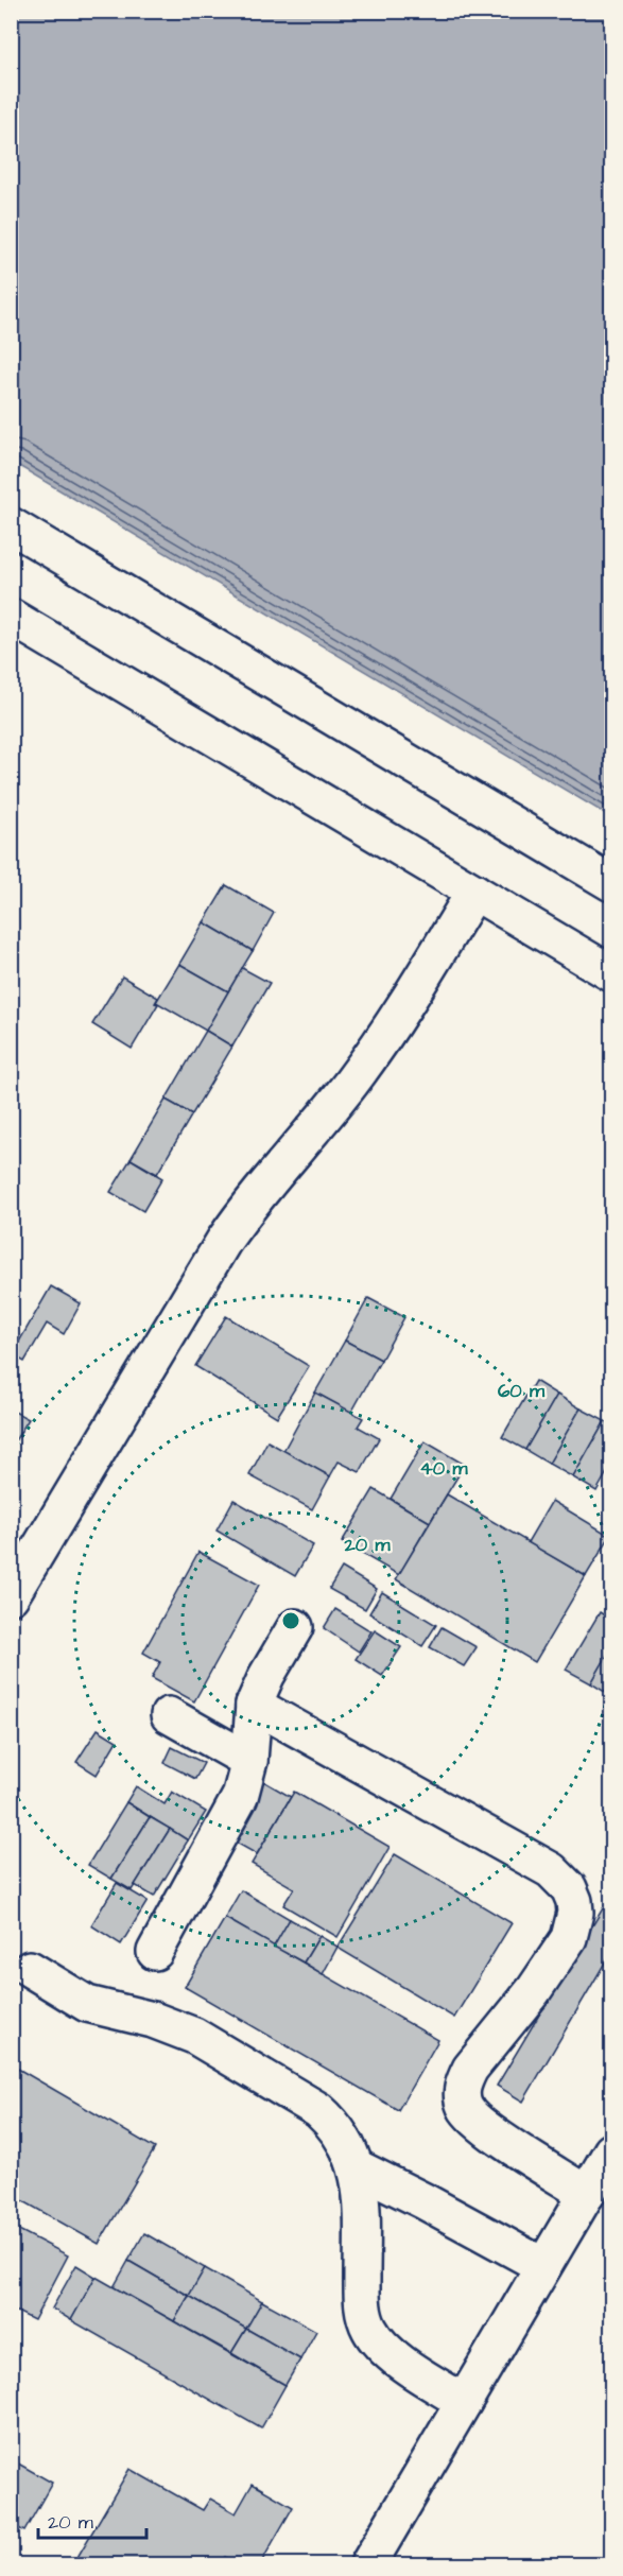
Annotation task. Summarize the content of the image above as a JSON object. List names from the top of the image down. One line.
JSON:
{"scale_bar":"20 m","rings":["60 m","40 m","20 m"]}
